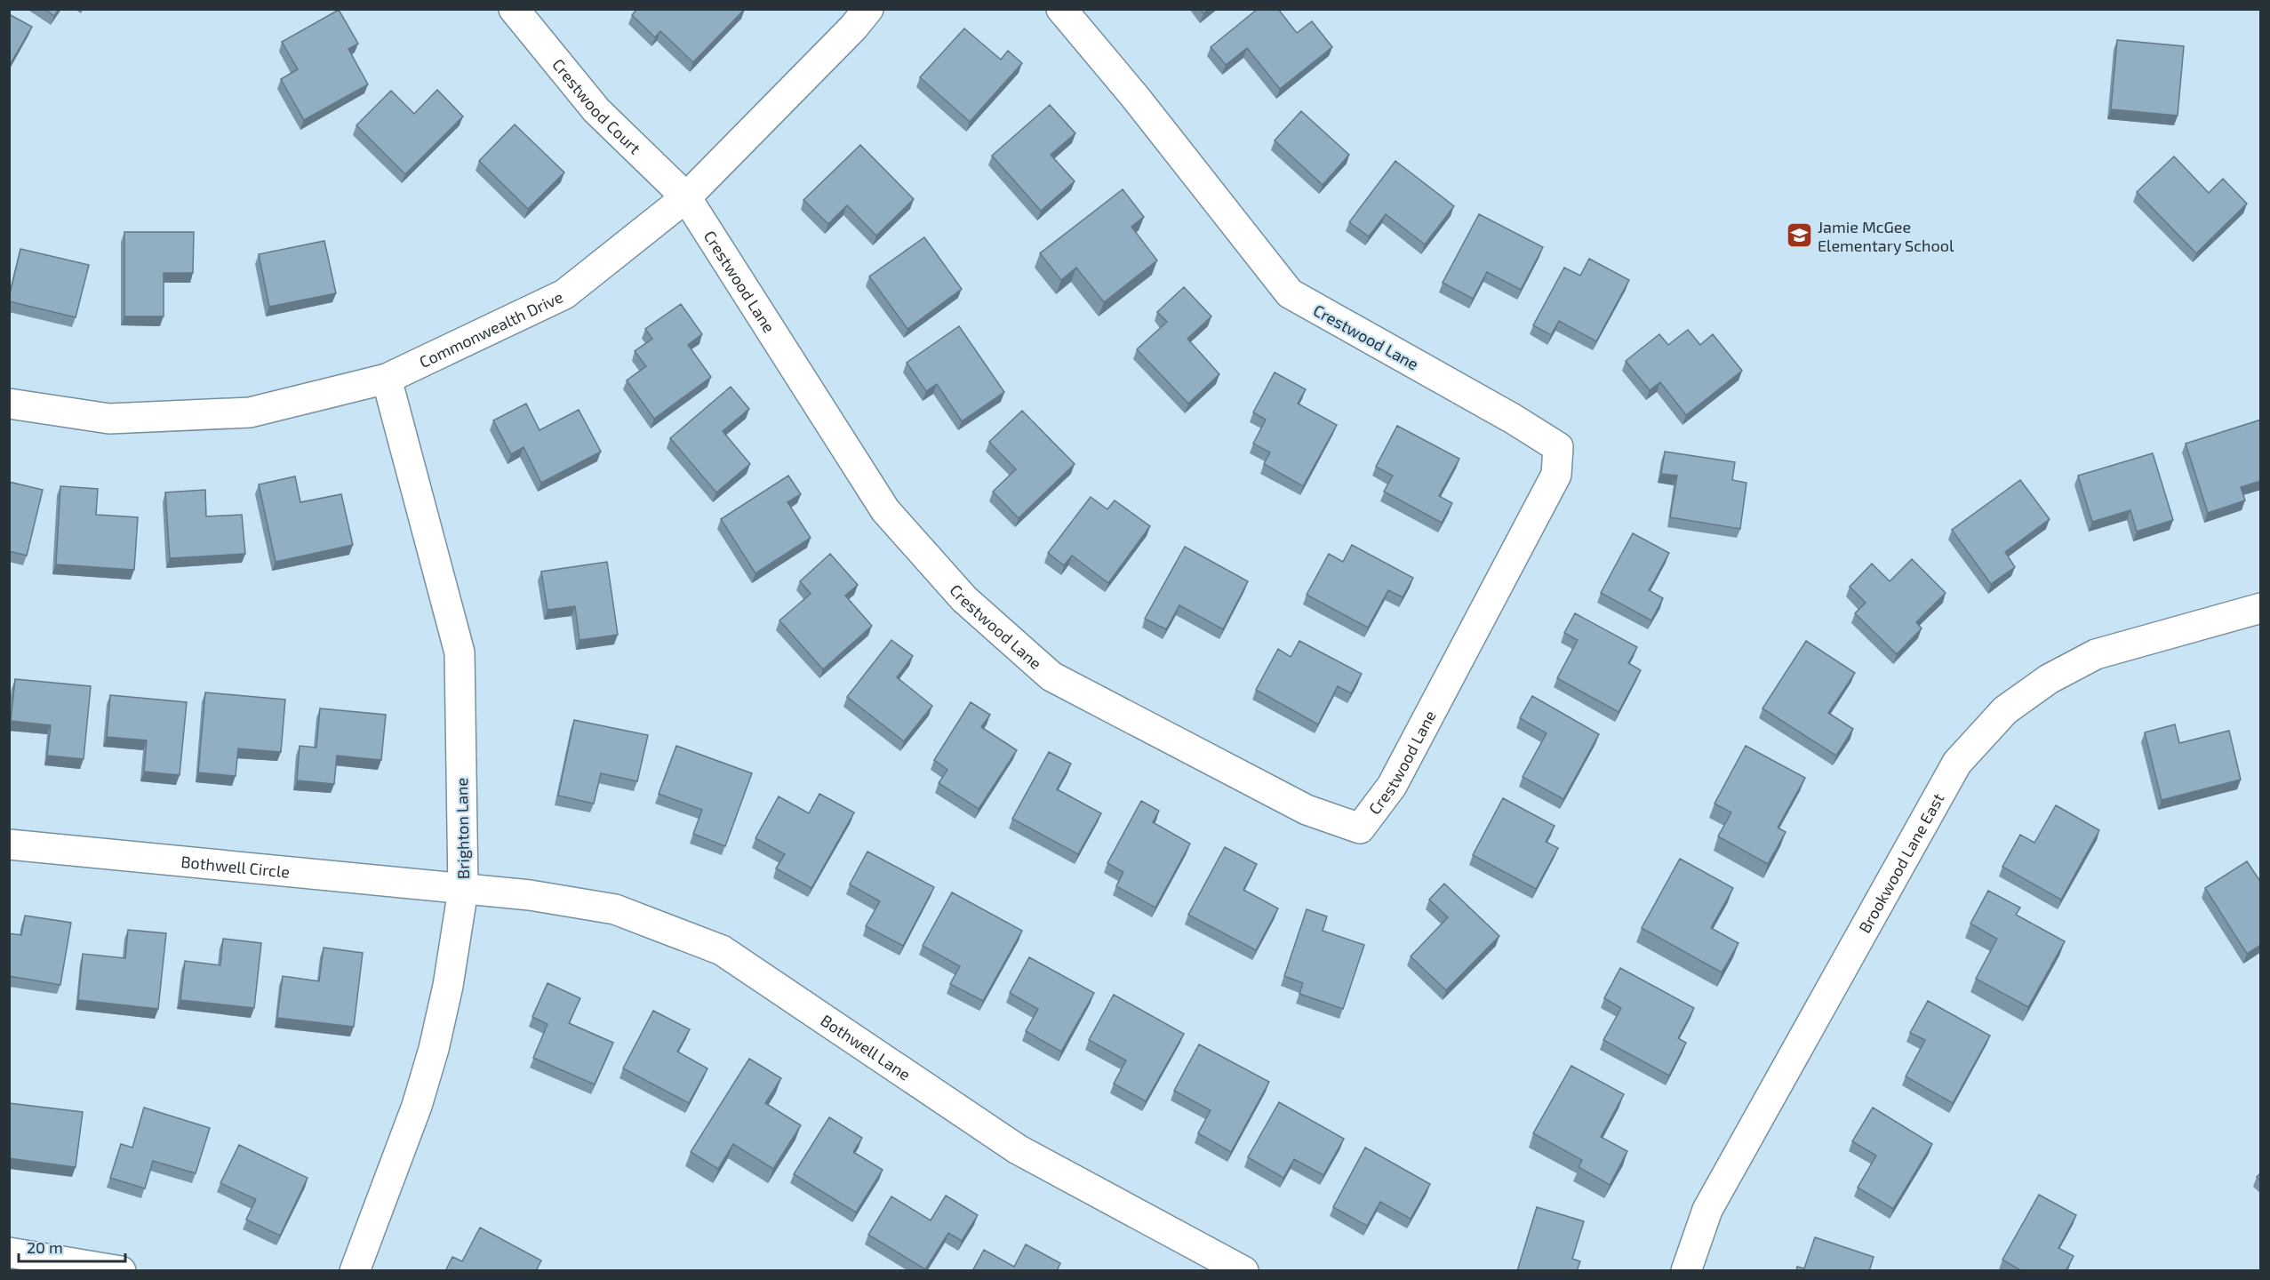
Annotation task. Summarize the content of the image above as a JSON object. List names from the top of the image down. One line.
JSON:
{"streets":{"street":["Crestwood Court","Crestwood Lane","Commonwealth Drive","Brighton Lane","Brookwood Lane East","Bothwell Circle","Bothwell Lane"]},"crossings":[["Crestwood Court","Crestwood Lane"],["Crestwood Court","Commonwealth Drive"],["Crestwood Lane","Commonwealth Drive"],["Commonwealth Drive","Brighton Lane"],["Brighton Lane","Bothwell Circle"],["Brighton Lane","Bothwell Lane"],["Bothwell Circle","Bothwell Lane"]],"places":{"school or university":["Jamie McGee Elementary School"]},"scale_bar":"20 m"}
